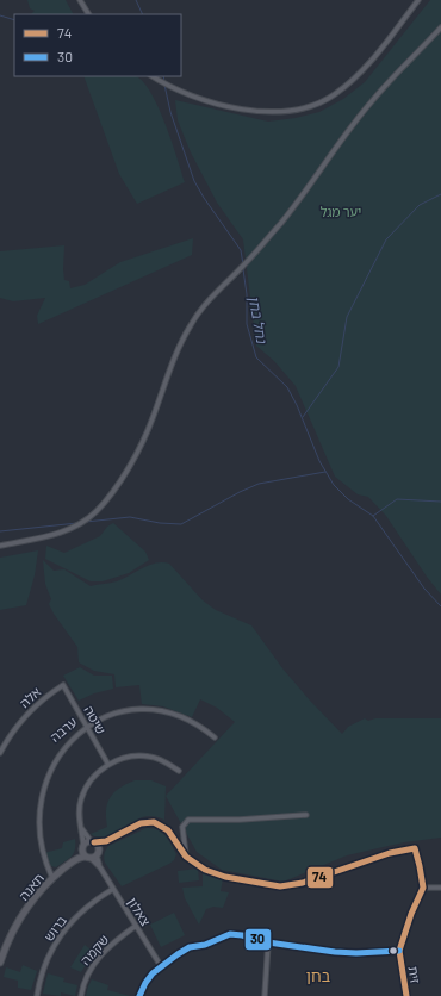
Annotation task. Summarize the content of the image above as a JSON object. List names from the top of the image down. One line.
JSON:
{"streets":{"street":["אלה","שיטה","ערבה","תאנה","צאלון","ברוש","שקמה","זית"]},"crossings":[["אלה","שיטה"],["שיטה","ערבה"],["תאנה","צאלון"],["צאלון","ברוש"],["צאלון","שקמה"]],"districts":["בחן"],"water":["נחל בחן"],"parks":["יער מגל"],"lines":["transit line 74","transit line 30"],"legend":["74","30"]}
